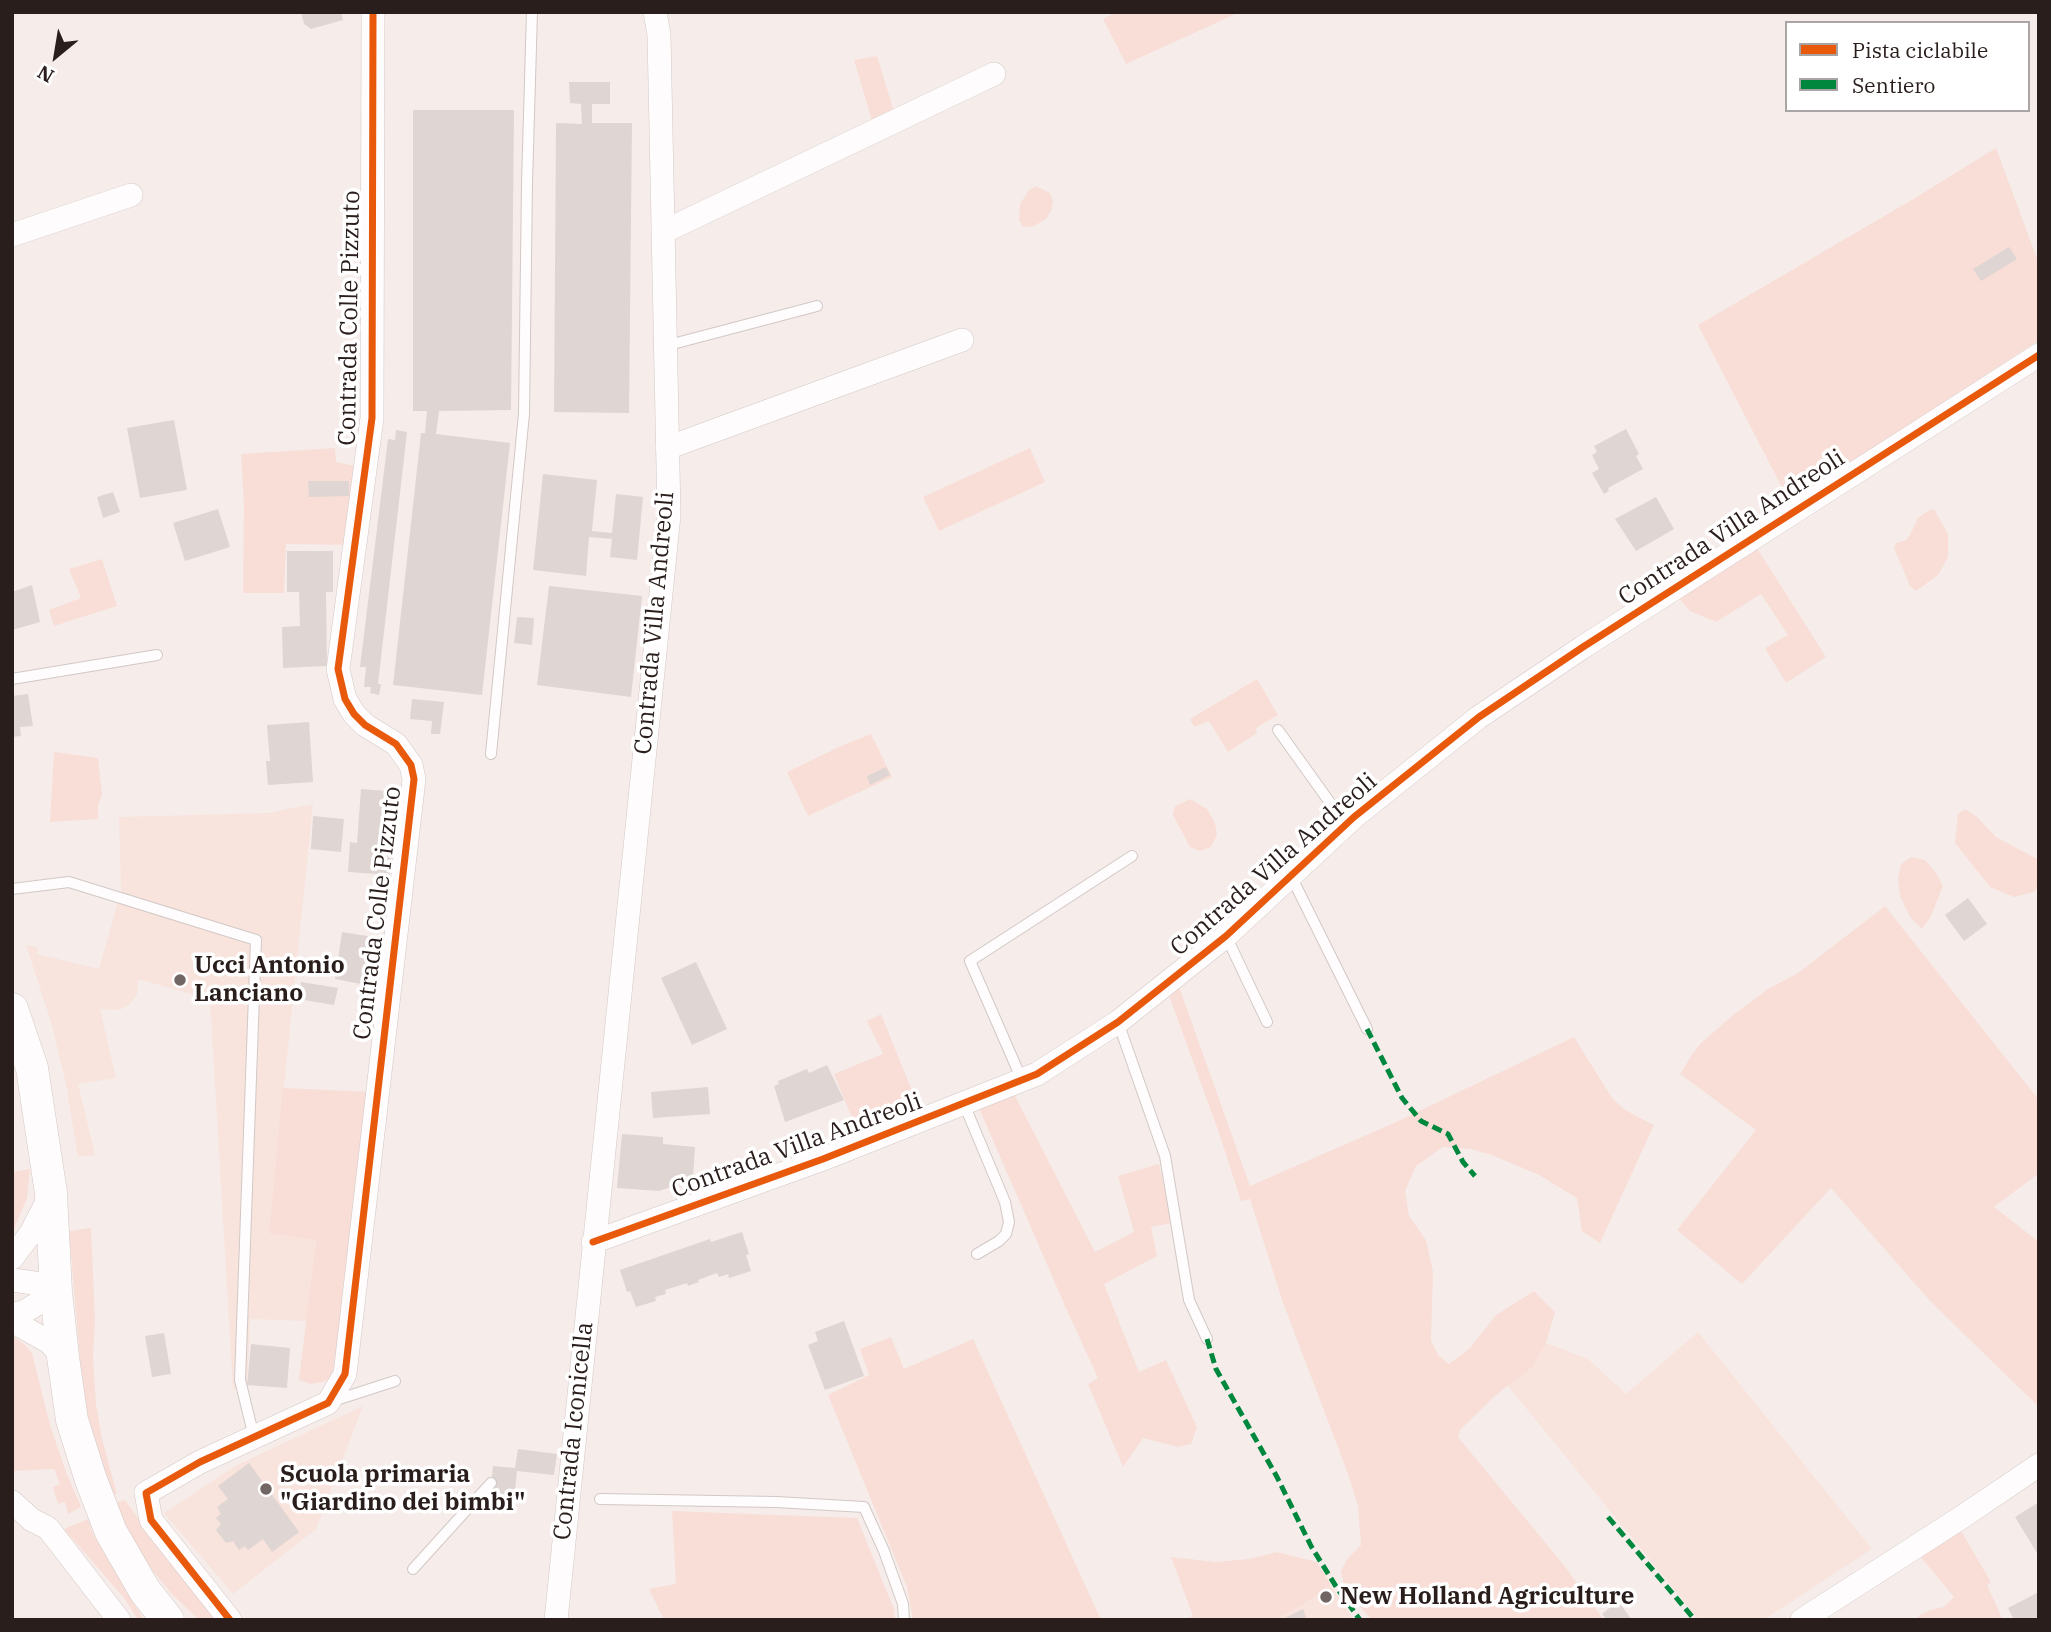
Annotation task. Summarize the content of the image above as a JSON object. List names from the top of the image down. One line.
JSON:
{"streets":{"street":["Contrada Colle Pizzuto","Contrada Villa Andreoli","Contrada Iconicella"]},"crossings":[["Contrada Villa Andreoli","Contrada Iconicella"]],"places":["Ucci Antonio Lanciano","Scuola primaria \"Giardino dei bimbi\"","New Holland Agriculture"],"legend":["Pista ciclabile","Sentiero"],"north":"bottom left"}
